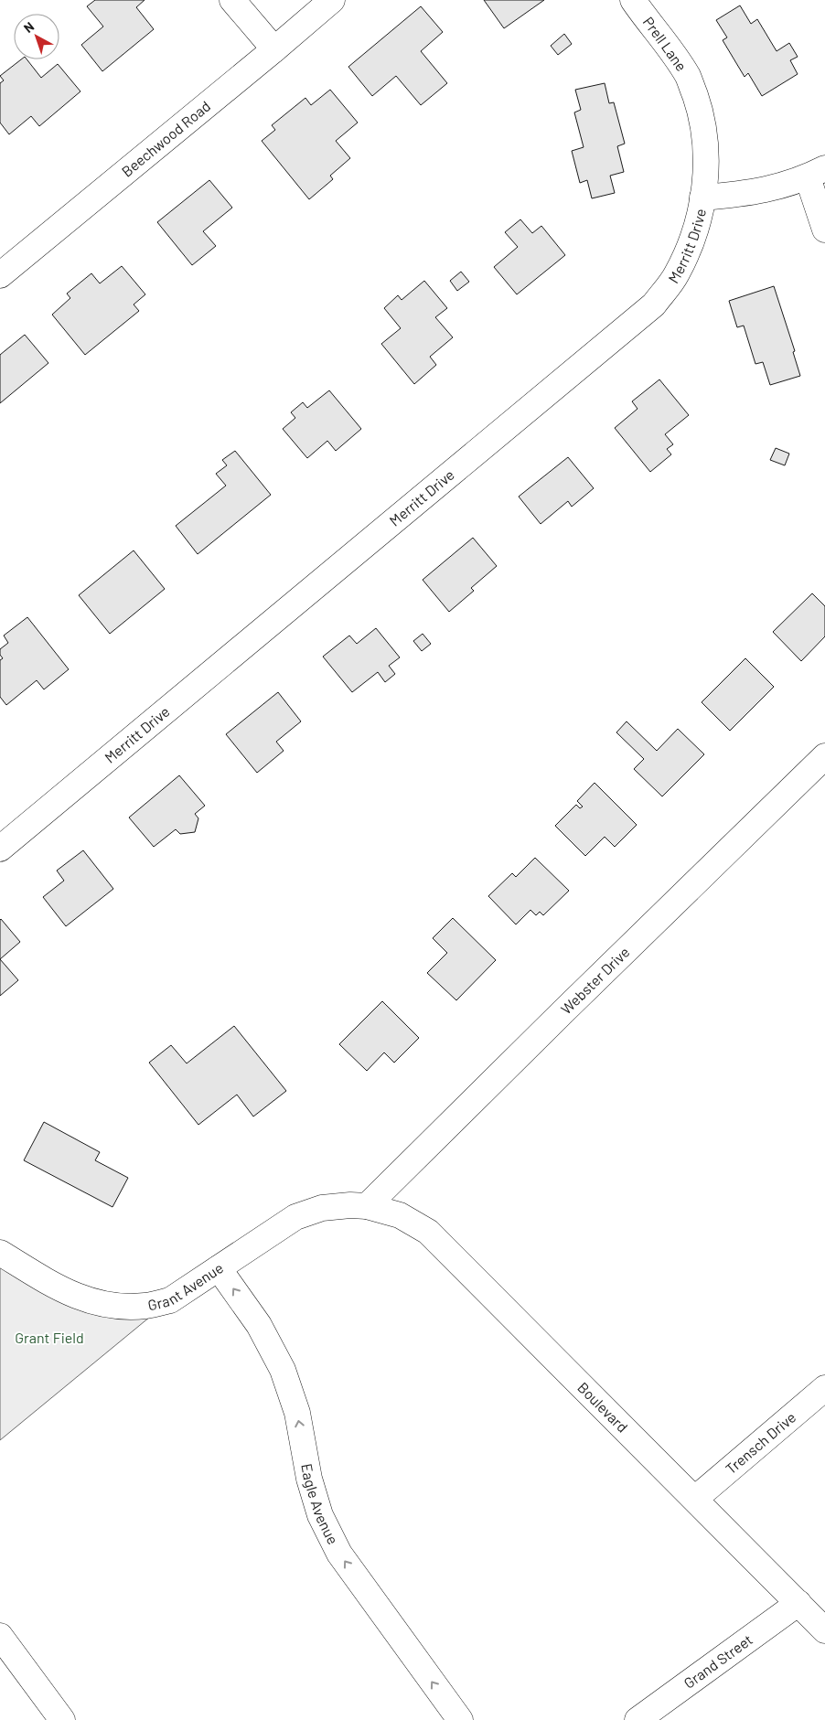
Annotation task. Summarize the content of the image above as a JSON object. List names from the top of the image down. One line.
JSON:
{"streets":{"street":["Prell Lane","Beechwood Road","Merritt Drive","Webster Drive","Grant Avenue","Boulevard","Trensch Drive","Eagle Avenue","Grand Street"]},"crossings":[["Prell Lane","Merritt Drive"],["Webster Drive","Grant Avenue"],["Webster Drive","Boulevard"],["Grant Avenue","Boulevard"],["Grant Avenue","Eagle Avenue"],["Boulevard","Trensch Drive"],["Boulevard","Grand Street"]],"one_way":["Eagle Avenue"],"parks":["Grant Field"],"north":"top left"}
